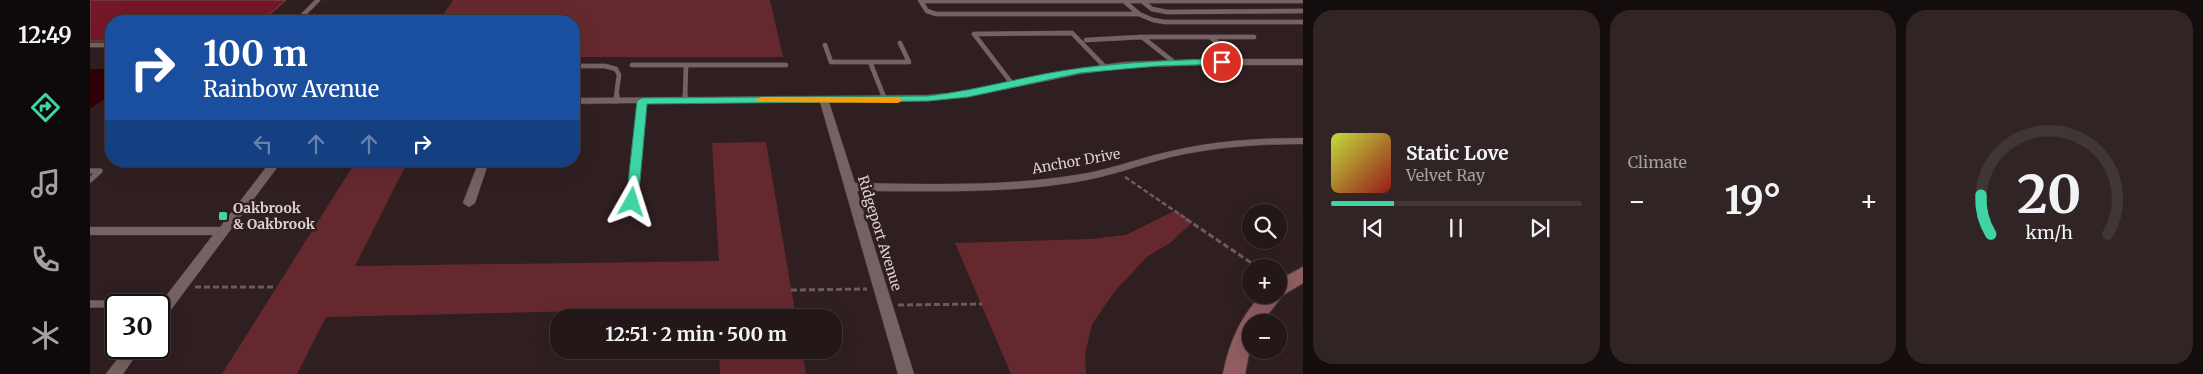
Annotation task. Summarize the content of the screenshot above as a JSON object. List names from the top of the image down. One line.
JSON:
{"streets":{"street":["Anchor Drive","Ridgeport Avenue"]},"crossings":[["Anchor Drive","Ridgeport Avenue"]],"places":{"transit":["Oakbrook & Oakbrook"]},"page":{"tabs":"12:49","tile":"Climate","turn":["100 m","Rainbow Avenue"],"song":["Static Love","Velvet Ray"],"heat":["−","19°","+"],"map_buttons":["+","−"],"limit":"30","trip":"12:51 · 2 min · 500 m","gauge":["20","km/h"]}}
